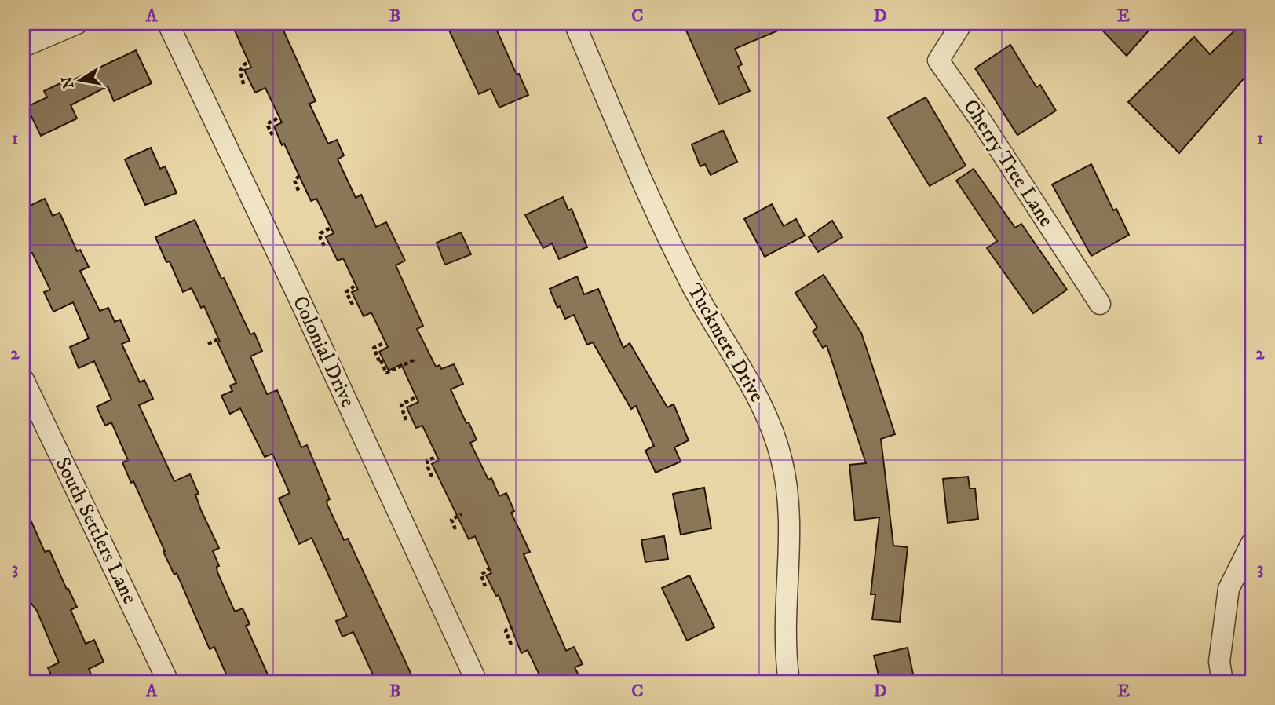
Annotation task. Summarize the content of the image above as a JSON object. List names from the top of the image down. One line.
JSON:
{"streets":{"street":["Cherry Tree Lane","Tuckmere Drive","Colonial Drive","South Settlers Lane"]},"north":"left","grid":{"columns":["A","B","C","D","E"],"rows":["1","2","3"]}}
